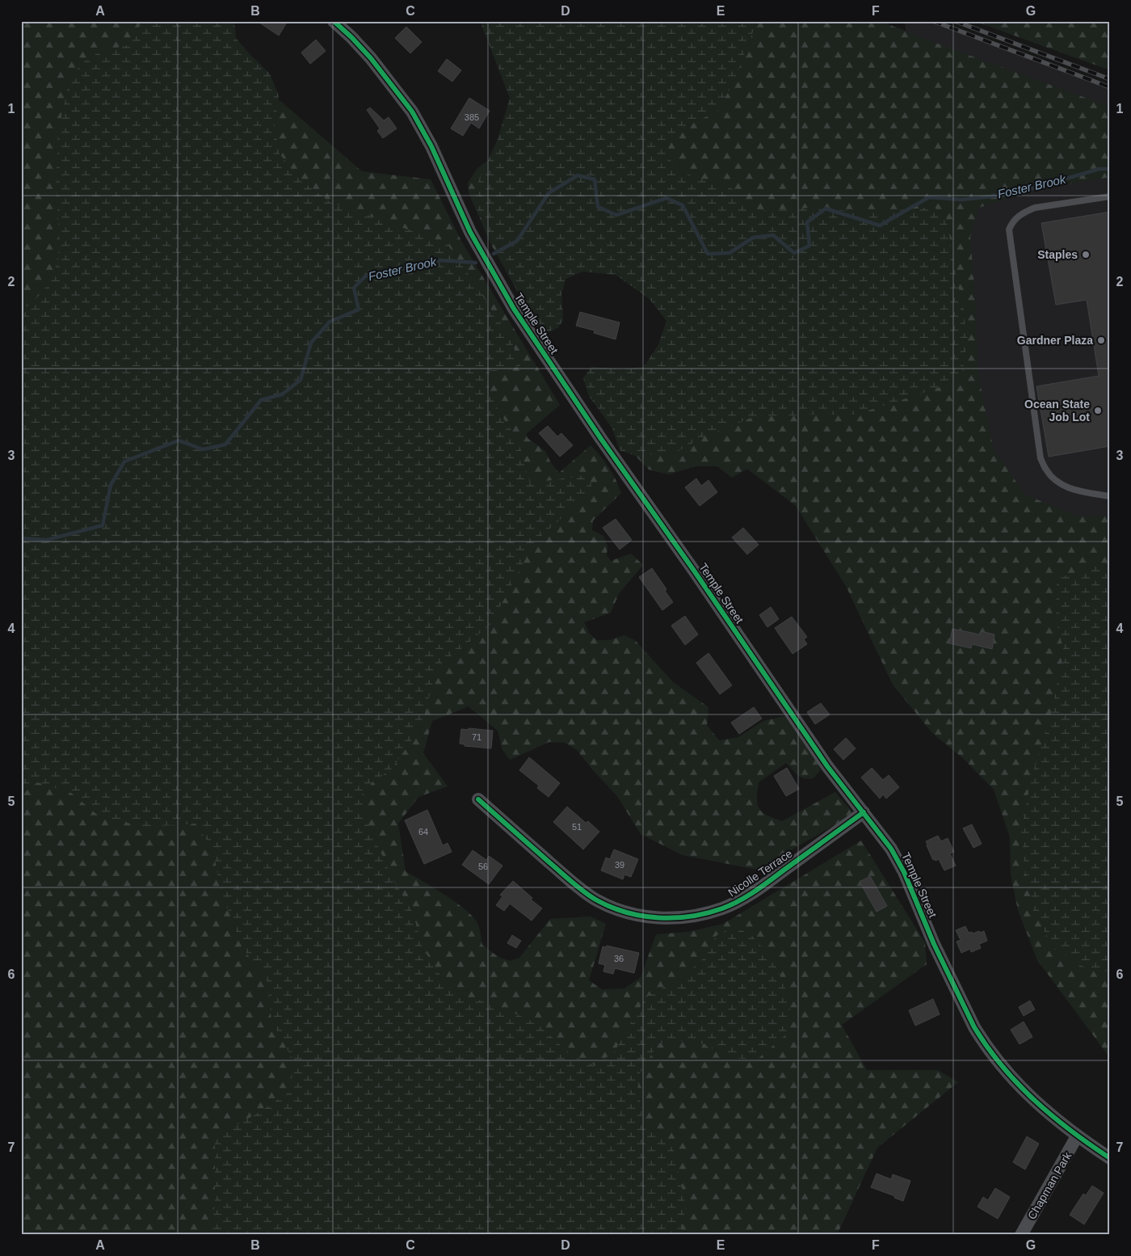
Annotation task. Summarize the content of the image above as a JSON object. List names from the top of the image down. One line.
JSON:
{"streets":{"street":["Temple Street","Nicolle Terrace","Chapman Park"]},"crossings":[["Temple Street","Nicolle Terrace"],["Temple Street","Chapman Park"]],"water":["Foster Brook"],"places":["Staples","Gardner Plaza","Ocean State Job Lot"],"house_numbers":["385","71","51","64","39","56","36"],"grid":{"columns":["A","B","C","D","E","F","G"],"rows":["1","2","3","4","5","6","7"]}}
